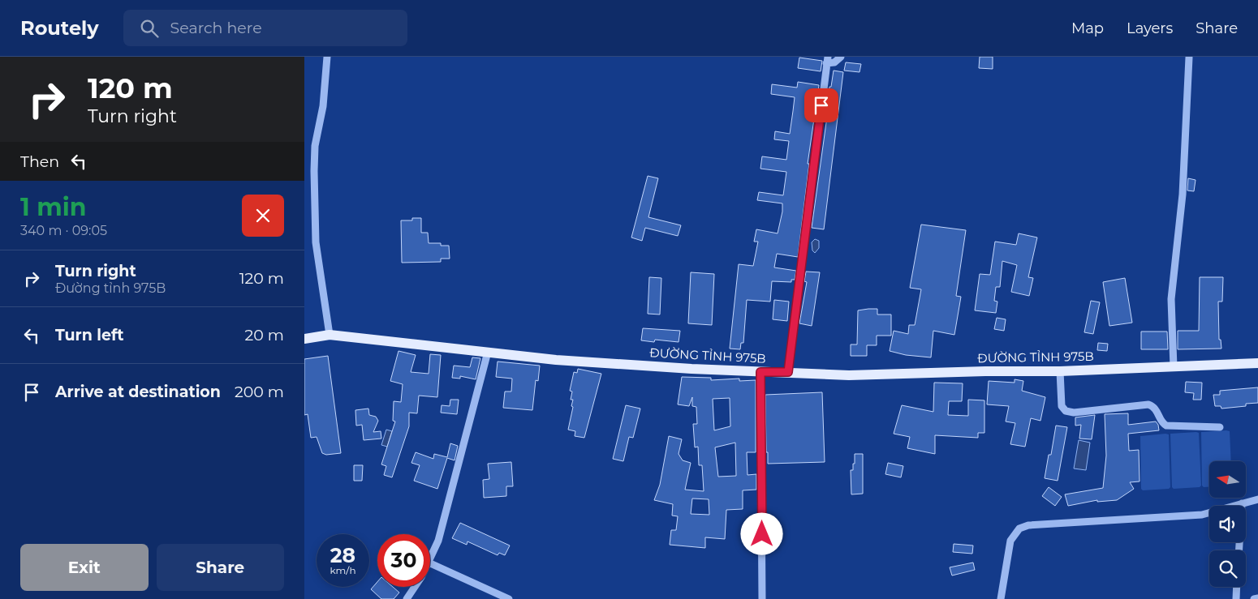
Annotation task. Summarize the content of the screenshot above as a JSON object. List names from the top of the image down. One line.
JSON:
{"streets":{"main road":["ĐƯỜNG TỈNH 975B"]},"north":"left","page":{"header":"Routely","search":"Search here","nav":["Map","Layers","Share"],"turn":["120 m","Turn right"],"then":"Then","heading":["1 min","340 m · 09:05"],"list":[{"name":"Turn right","note":"Đường tỉnh 975B","value":"120 m"},{"name":"Turn left","value":"20 m"},{"name":"Arrive at destination","value":"200 m"}],"speed":"28 km/h","limit":"30","buttons":["Exit","Share"]}}
